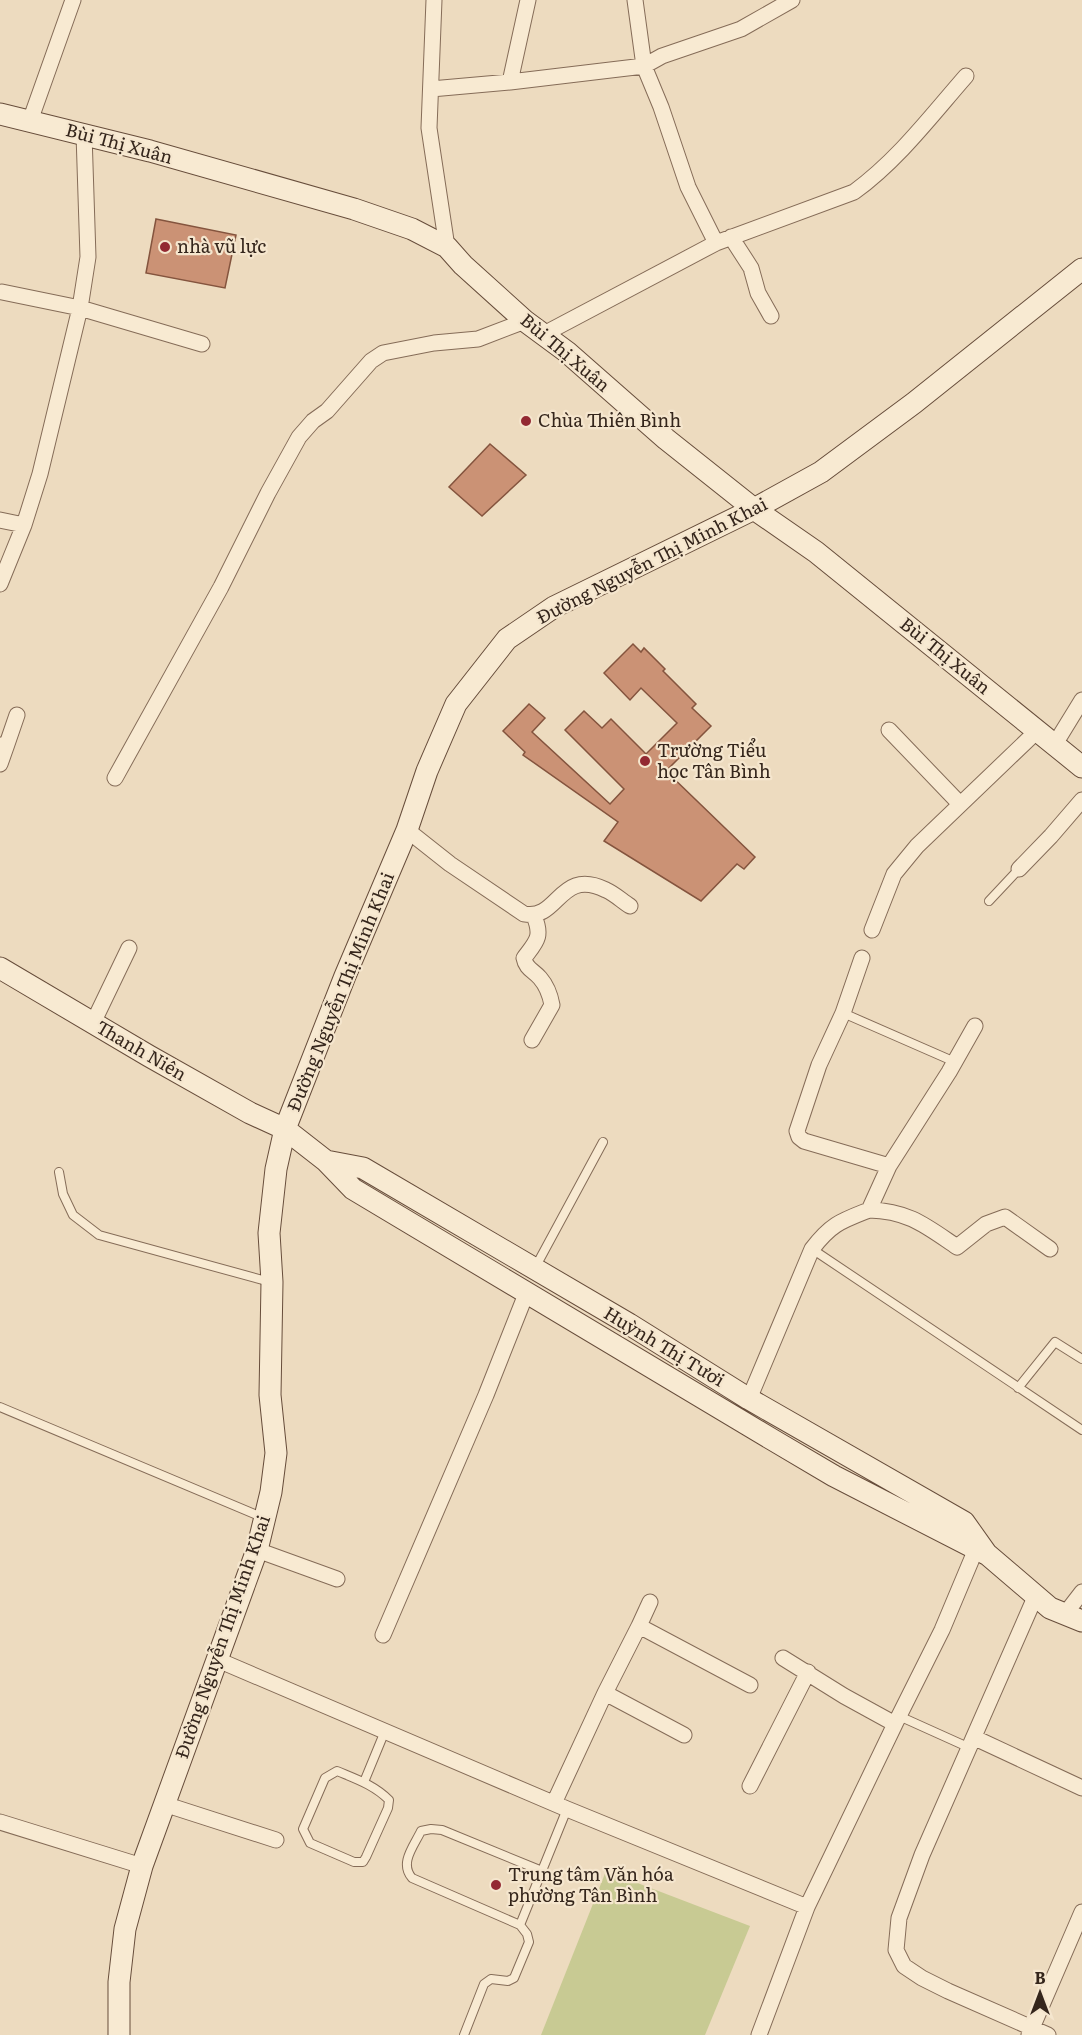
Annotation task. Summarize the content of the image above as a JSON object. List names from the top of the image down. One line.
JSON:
{"streets":{"main road":["Bùi Thị Xuân","Đường Nguyễn Thị Minh Khai","Thanh Niên","Huỳnh Thị Tươi"]},"crossings":[["Bùi Thị Xuân","Đường Nguyễn Thị Minh Khai"],["Đường Nguyễn Thị Minh Khai","Thanh Niên"],["Đường Nguyễn Thị Minh Khai","Huỳnh Thị Tươi"],["Thanh Niên","Huỳnh Thị Tươi"]],"places":["nhà vũ lực","Chùa Thiên Bình","Trường Tiểu học Tân Bình","Trung tâm Văn hóa phường Tân Bình"],"north":"top"}
